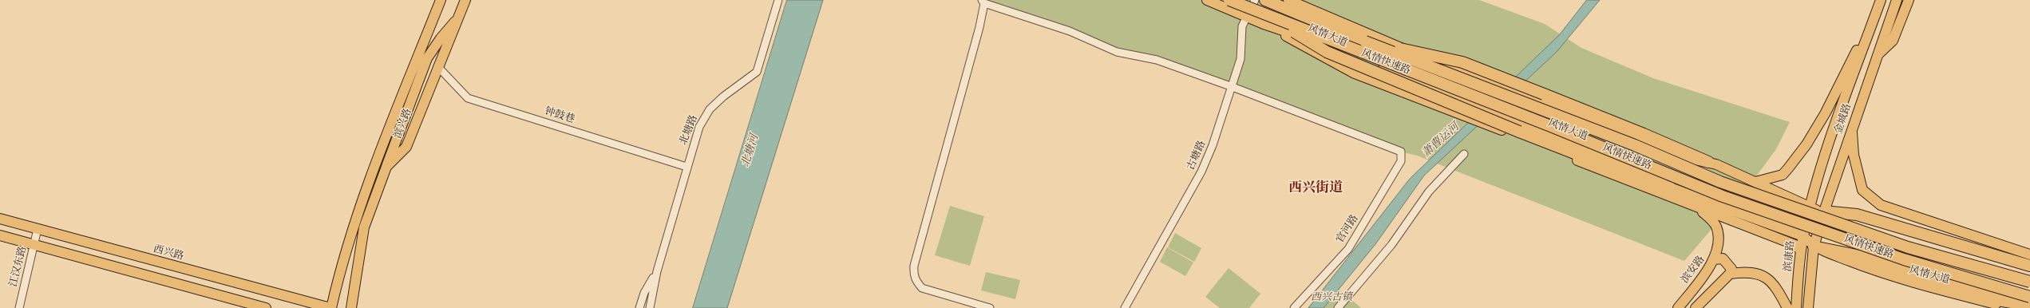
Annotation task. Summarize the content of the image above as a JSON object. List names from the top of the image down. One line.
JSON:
{"streets":{"highway":["风情快速路"],"main road":["风情大道","金城路","滨兴路","西兴路","滨康路","滨安路"],"street":["钟鼓巷","北塘路","古塘路","官河路","江汉东路"]},"crossings":[["风情大道","风情快速路"],["风情大道","金城路"],["风情大道","古塘路"],["风情大道","滨康路"],["钟鼓巷","滨兴路"],["钟鼓巷","北塘路"],["金城路","滨康路"],["滨兴路","西兴路"],["古塘路","官河路"],["西兴路","江汉东路"]],"districts":["西兴街道"],"water":["萧曹运河","北塘河"],"parks":["西兴古镇"]}
